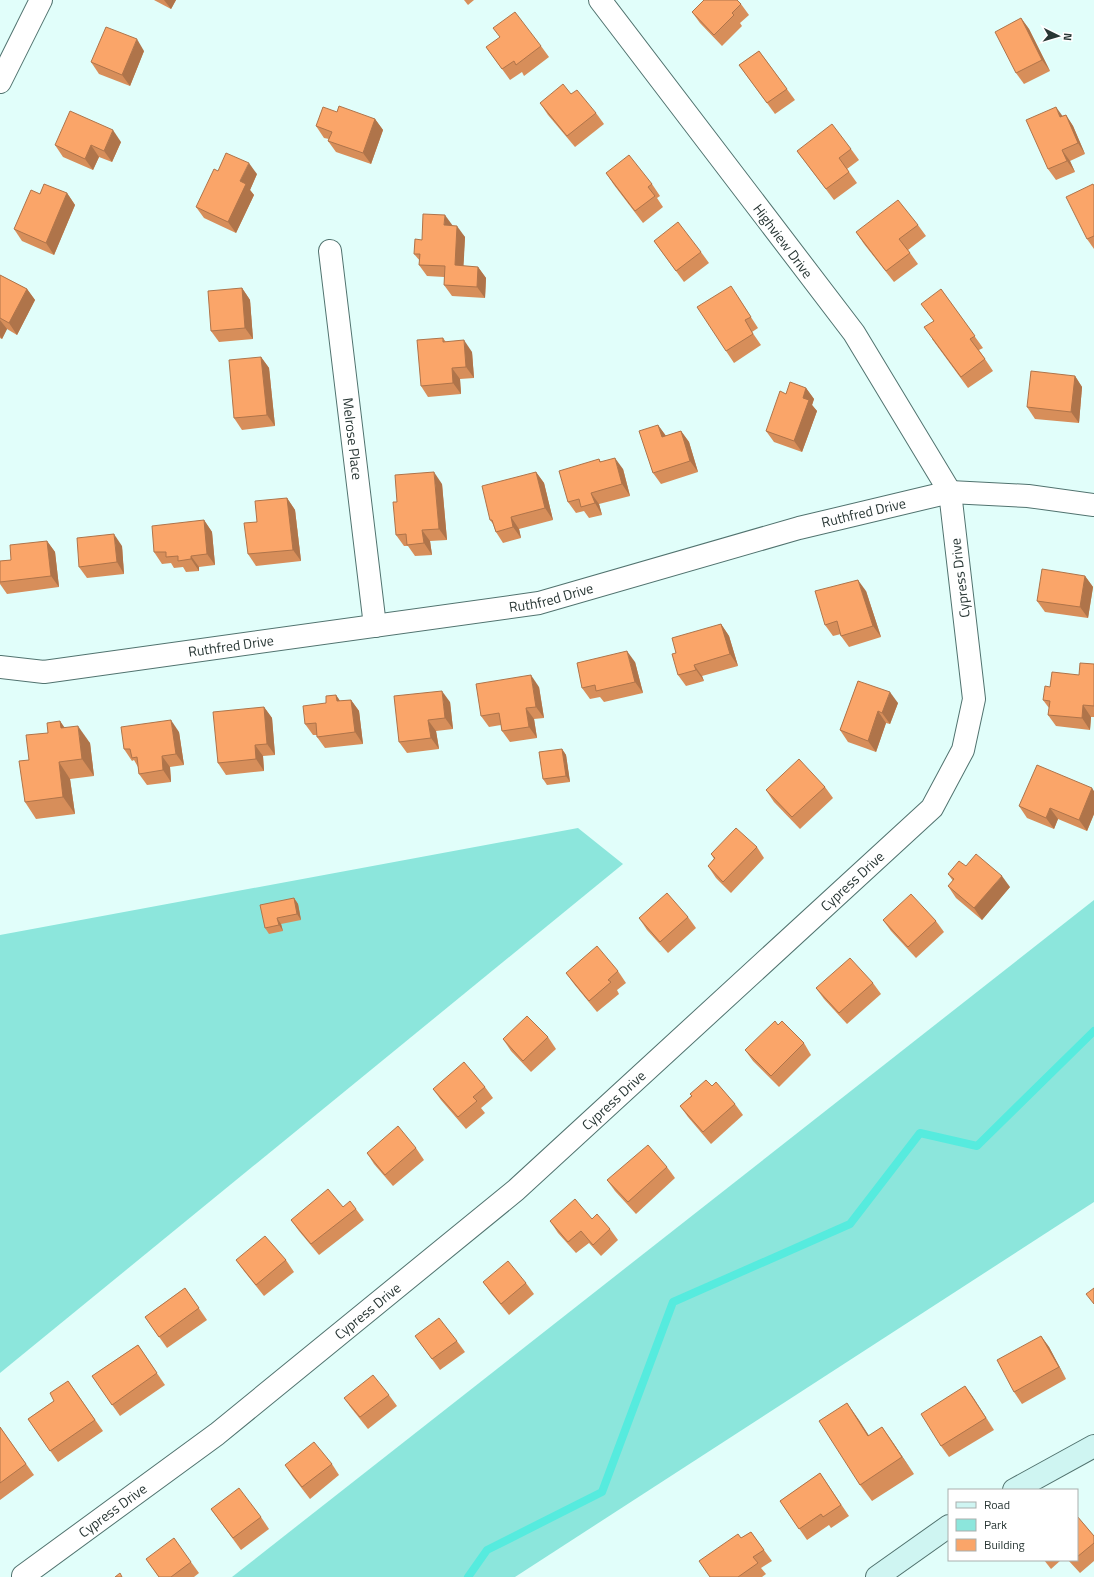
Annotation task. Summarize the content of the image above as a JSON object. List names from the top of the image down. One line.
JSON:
{"streets":{"street":["Highview Drive","Melrose Place","Ruthfred Drive","Cypress Drive"]},"crossings":[["Highview Drive","Ruthfred Drive"],["Highview Drive","Cypress Drive"],["Melrose Place","Ruthfred Drive"],["Ruthfred Drive","Cypress Drive"]],"legend":["Road","Park","Building"],"north":"right"}
